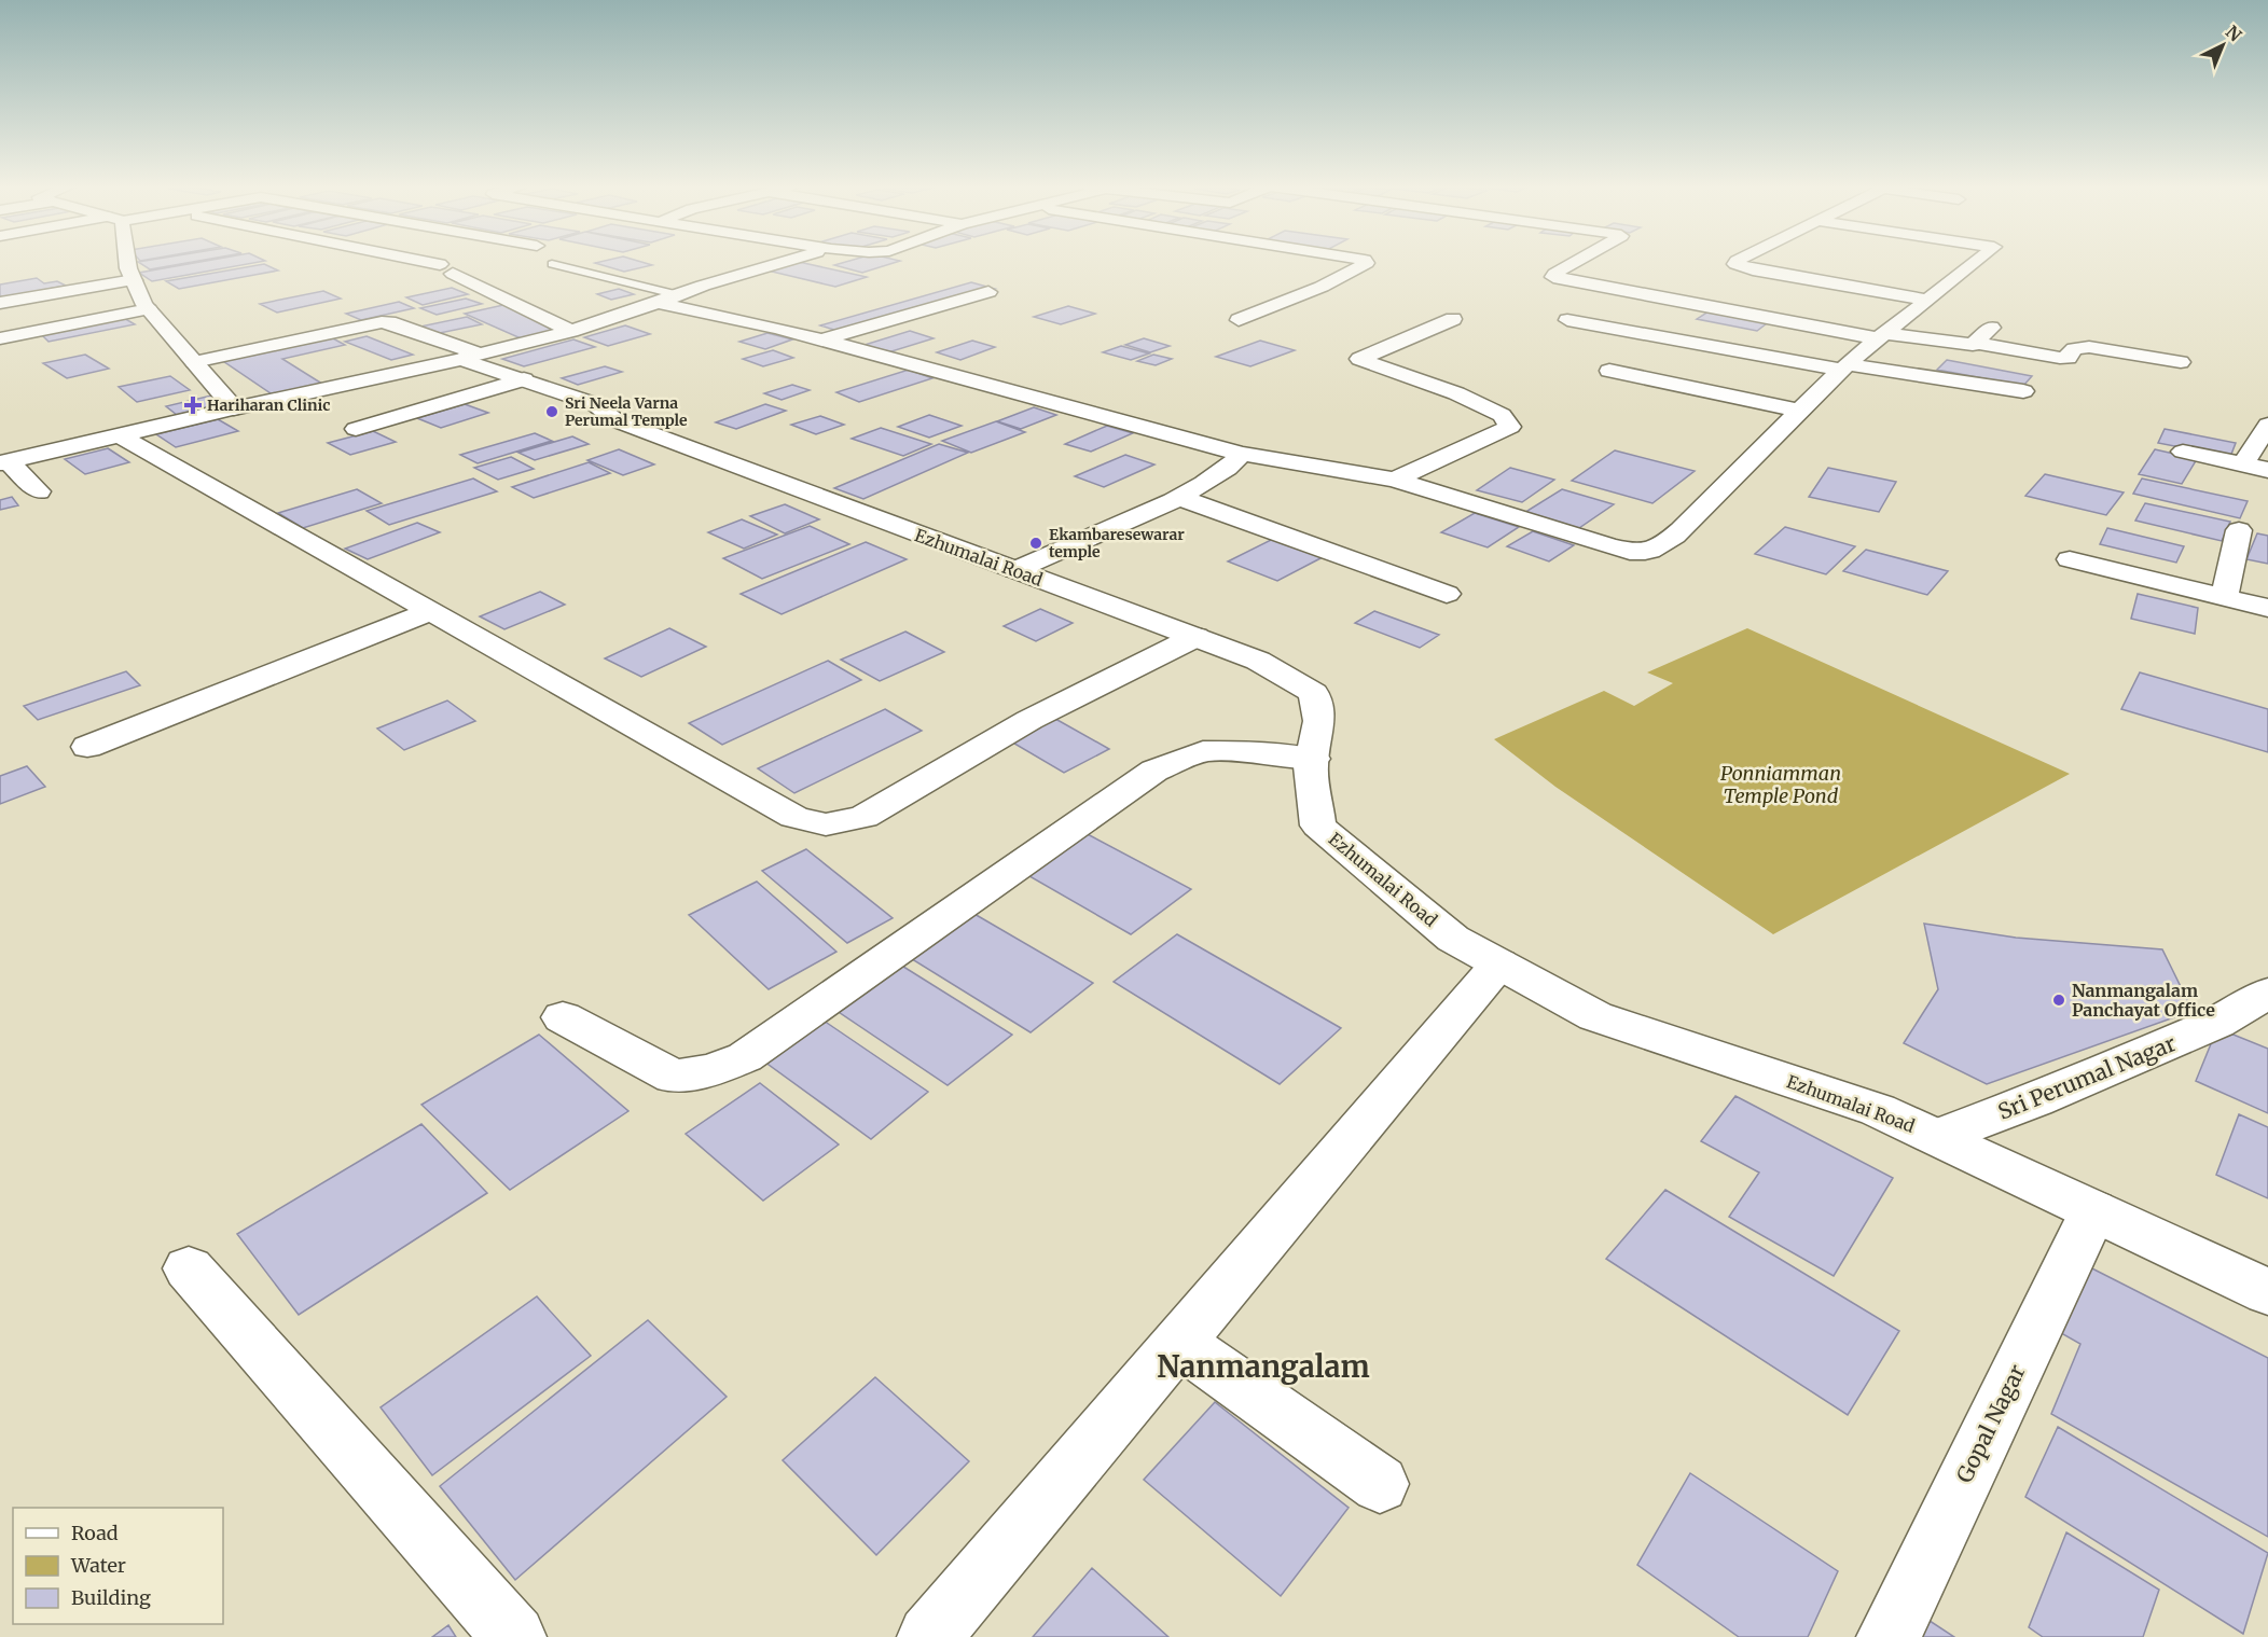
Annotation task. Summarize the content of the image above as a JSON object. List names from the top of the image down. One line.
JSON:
{"streets":{"street":["Ezhumalai Road","Sri Perumal Nagar","Gopal Nagar"]},"crossings":[["Ezhumalai Road","Sri Perumal Nagar"],["Ezhumalai Road","Gopal Nagar"]],"districts":["Nanmangalam"],"water":["Ponniamman Temple Pond"],"places":{"health":["Hariharan Clinic"],"other":["Sri Neela Varna Perumal Temple","Ekambaresewarar temple","Nanmangalam Panchayat Office"]},"legend":["Road","Water","Building"],"north":"top right"}
